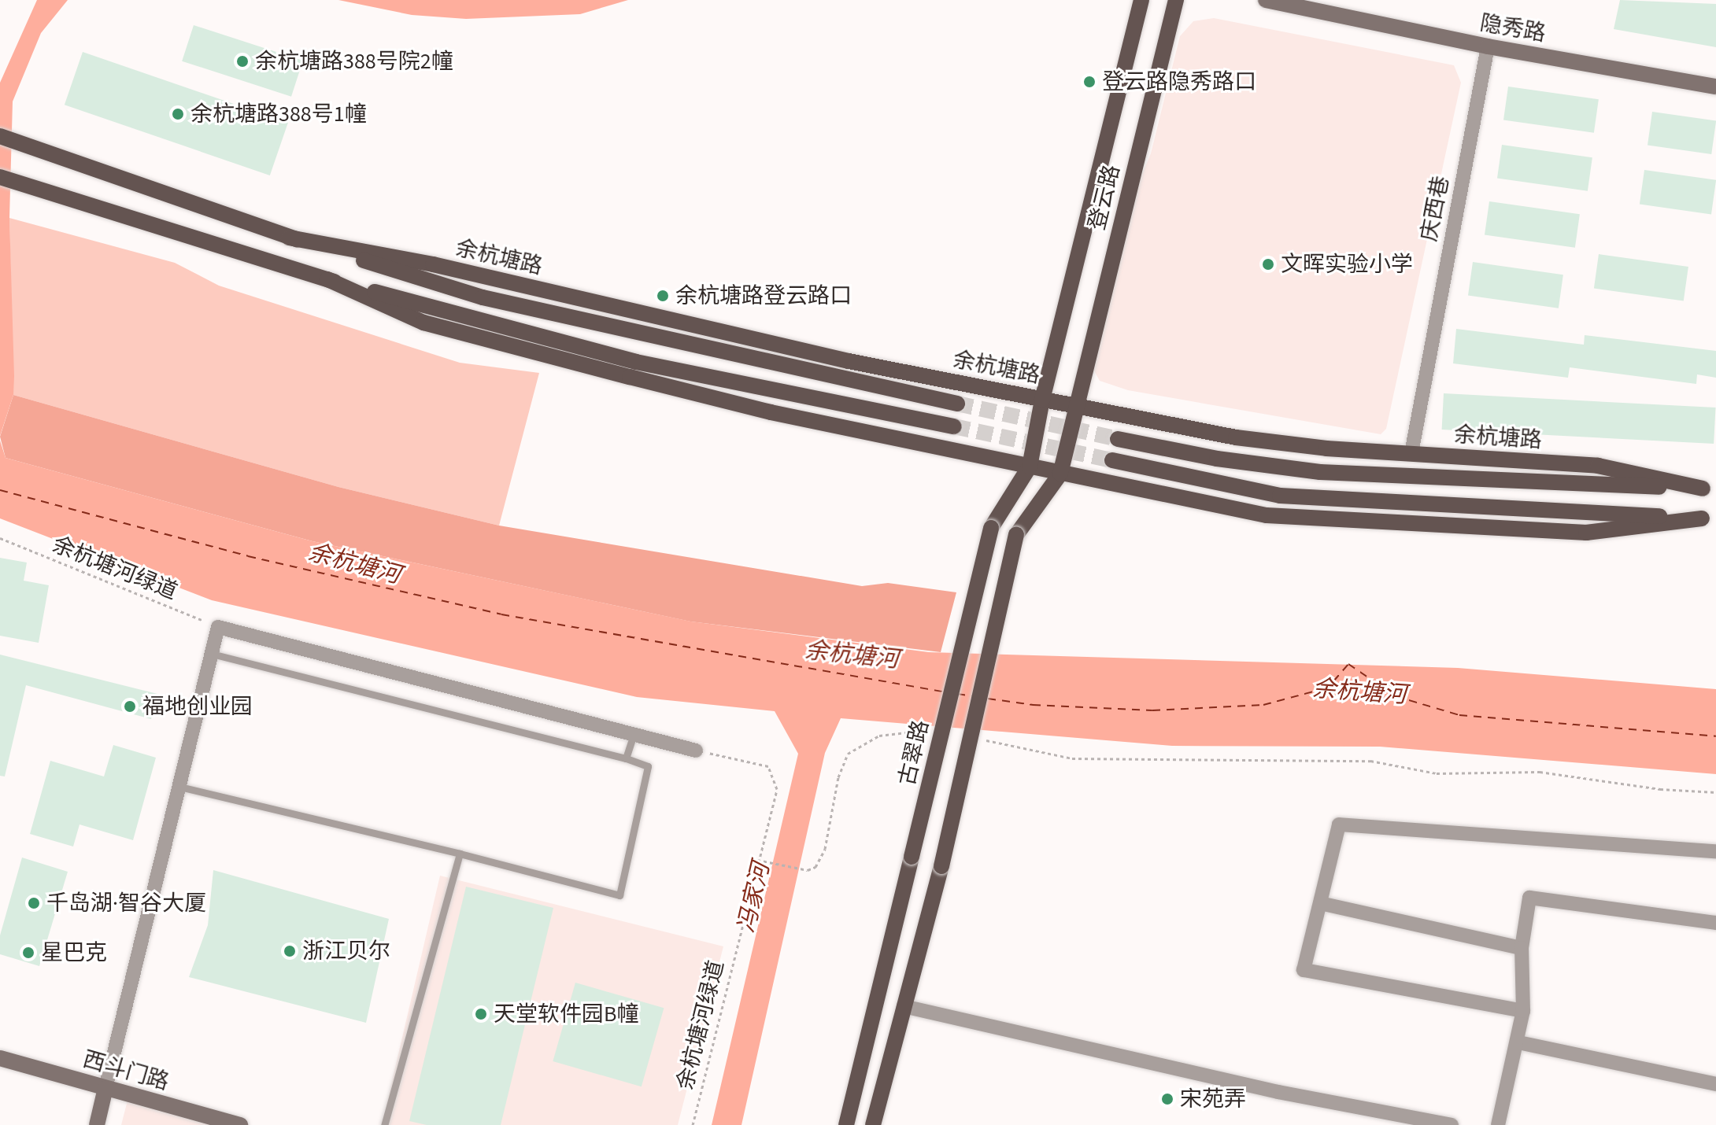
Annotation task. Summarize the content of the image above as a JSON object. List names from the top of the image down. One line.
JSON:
{"streets":{"main road":["登云路","余杭塘路","古翠路"],"street":["隐秀路","庆西巷","西斗门路"],"path":["余杭塘河绿道"]},"crossings":[["隐秀路","庆西巷"],["登云路","余杭塘路"],["登云路","古翠路"],["庆西巷","余杭塘路"],["余杭塘路","古翠路"]],"water":["余杭塘河","冯家河"],"places":["余杭塘路388号院2幢","登云路隐秀路口","余杭塘路388号1幢","文晖实验小学","余杭塘路登云路口","福地创业园","千岛湖·智谷大厦","浙江贝尔","星巴克","天堂软件园B幢","宋苑弄"]}
